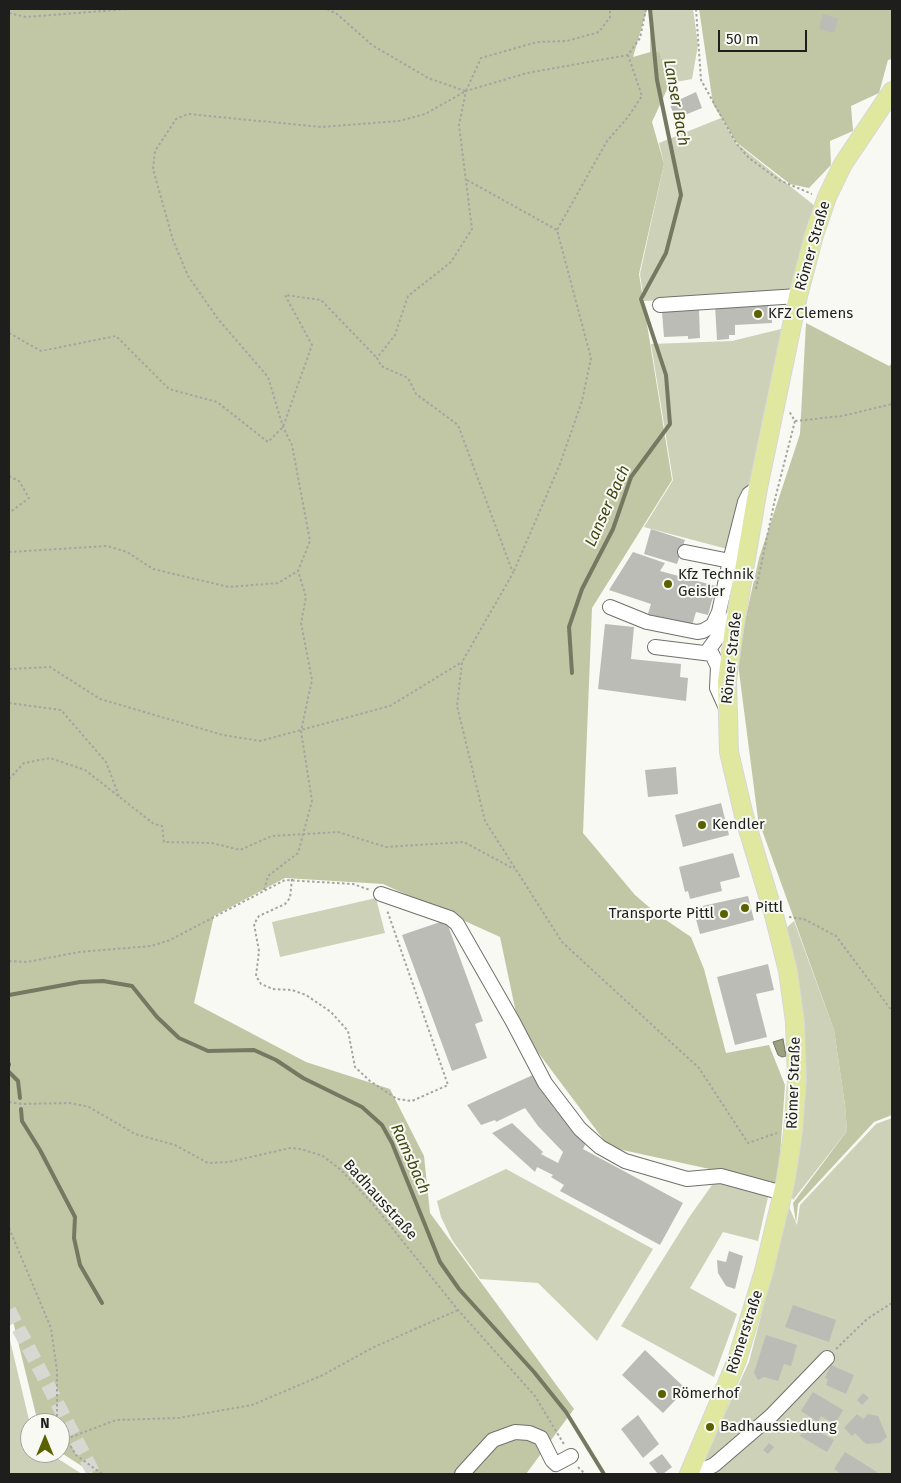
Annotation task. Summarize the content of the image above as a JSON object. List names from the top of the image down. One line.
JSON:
{"streets":{"main road":["Römer Straße","Römerstraße"],"path":["Badhausstraße"]},"crossings":[["Römer Straße","Römerstraße"]],"water":["Lanser Bach","Ramsbach"],"places":["KFZ Clemens","Kfz Technik Geisler","Kendler","Pittl","Transporte Pittl","Römerhof","Badhaussiedlung"],"scale_bar":"50 m","north":"top"}
